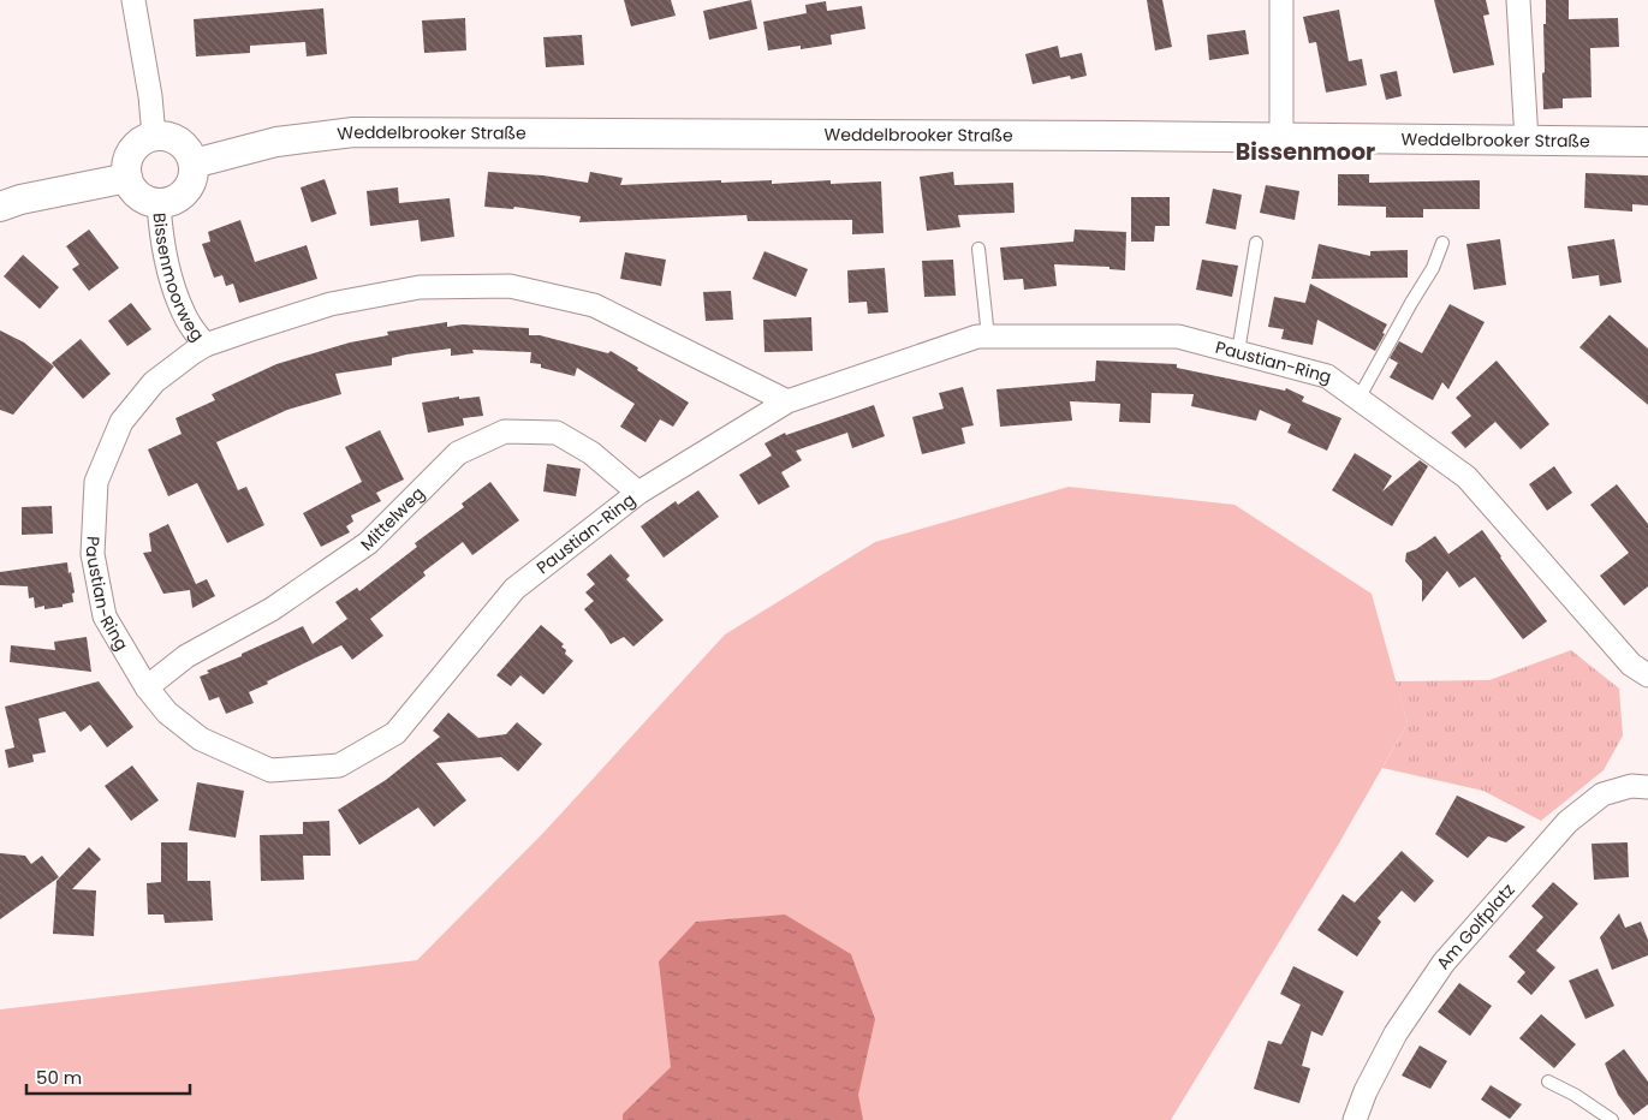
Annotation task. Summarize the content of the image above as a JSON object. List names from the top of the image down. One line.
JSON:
{"streets":{"street":["Weddelbrooker Straße","Bissenmoorweg","Paustian-Ring","Mittelweg","Am Golfplatz"]},"crossings":[["Weddelbrooker Straße","Bissenmoorweg"],["Bissenmoorweg","Paustian-Ring"],["Paustian-Ring","Mittelweg"]],"districts":["Bissenmoor"],"scale_bar":"50 m"}
